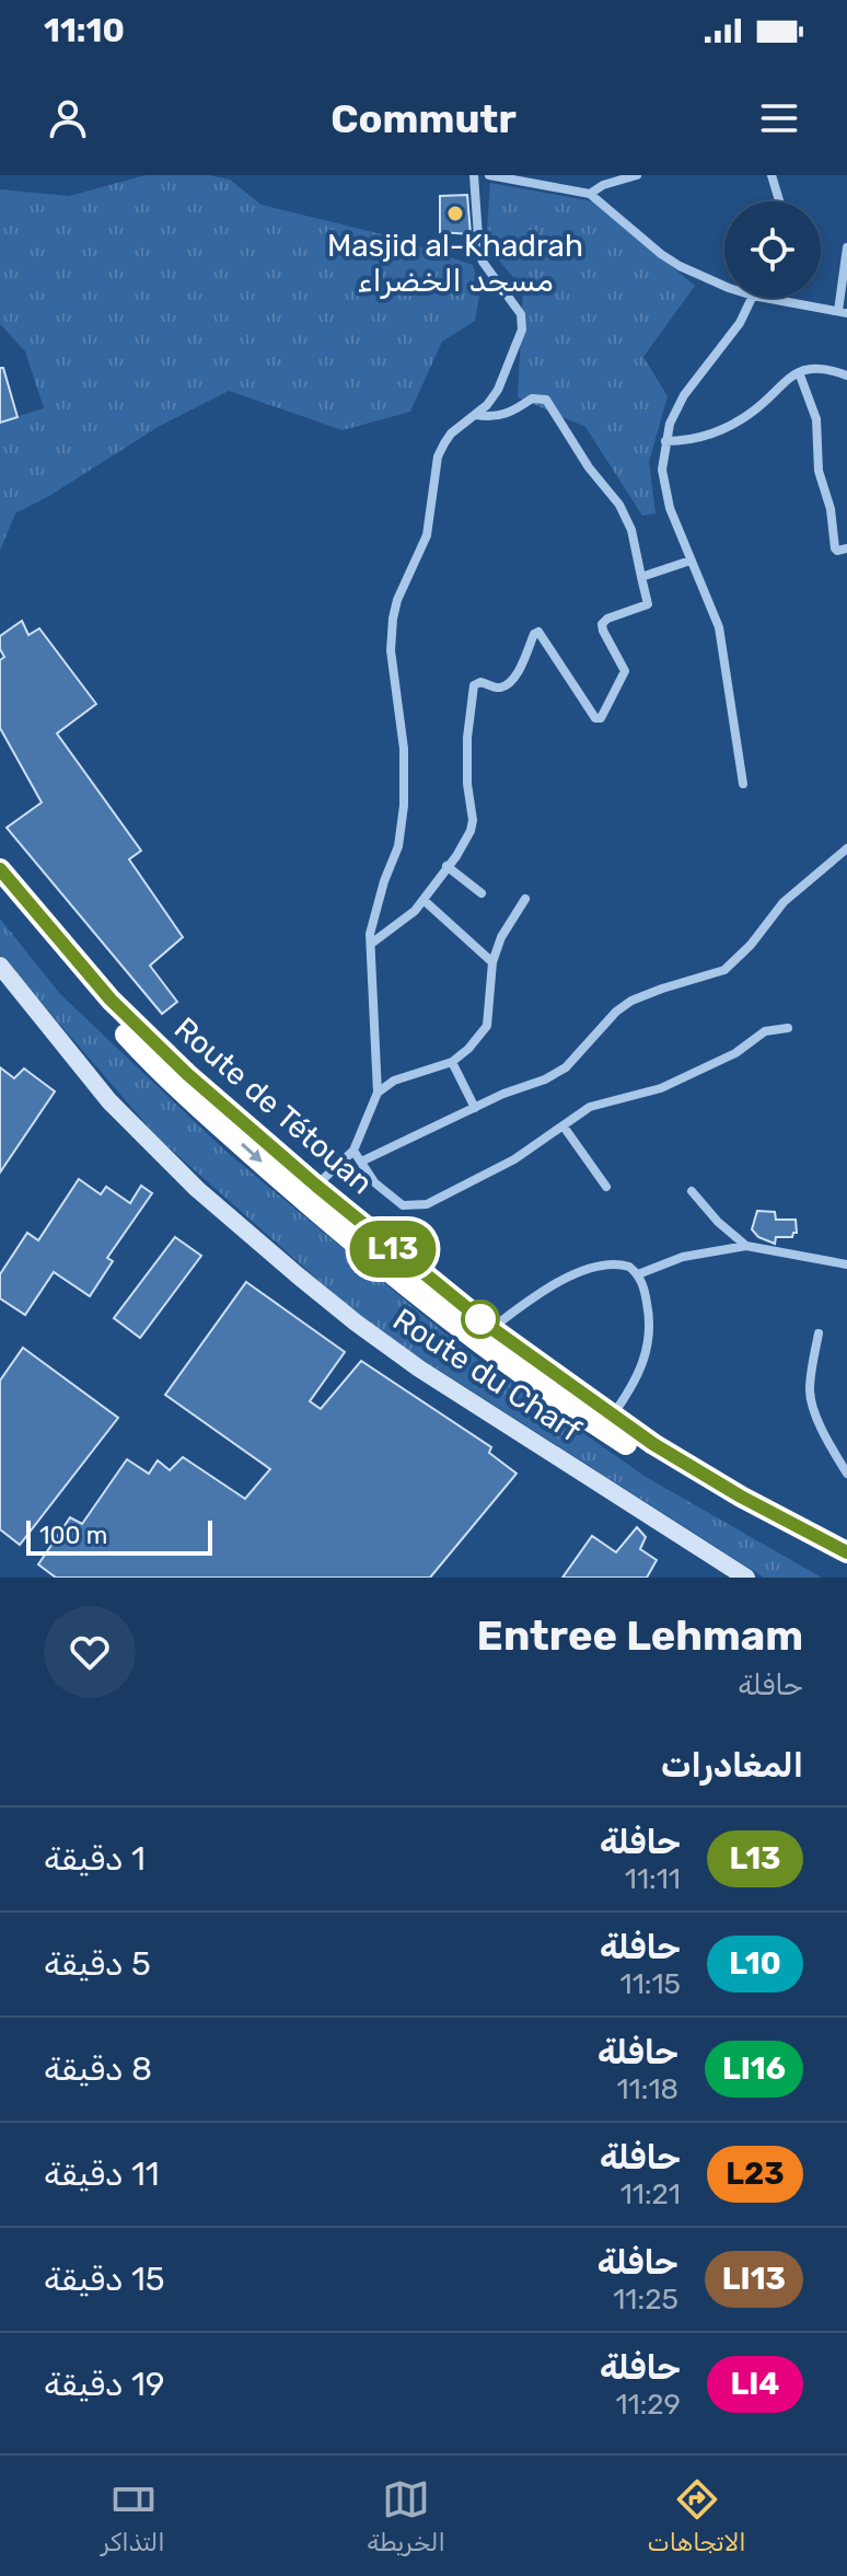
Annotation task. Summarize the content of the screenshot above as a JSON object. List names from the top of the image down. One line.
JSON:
{"streets":{"highway":["Route de Tétouan"],"street":["Route du Charf"]},"places":["Masjid al-Khadrah مسجد الخضراء"],"lines":["bus line L13"],"scale_bar":"100 m","page":{"status":"11:10","header":"Commutr","on_map":"L13","scale":"100 m","heading":[["Entree Lehmam","حافلة"],"المغادرات"],"list":[{"mark":"L13","name":"حافلة","note":"11:11","value":"1 دقيقة"},{"mark":"L10","name":"حافلة","note":"11:15","value":"5 دقيقة"},{"mark":"LI16","name":"حافلة","note":"11:18","value":"8 دقيقة"},{"mark":"L23","name":"حافلة","note":"11:21","value":"11 دقيقة"},{"mark":"LI13","name":"حافلة","note":"11:25","value":"15 دقيقة"},{"mark":"LI4","name":"حافلة","note":"11:29","value":"19 دقيقة"}],"tabs":["الاتجاهات","الخريطة","التذاكر"]}}
